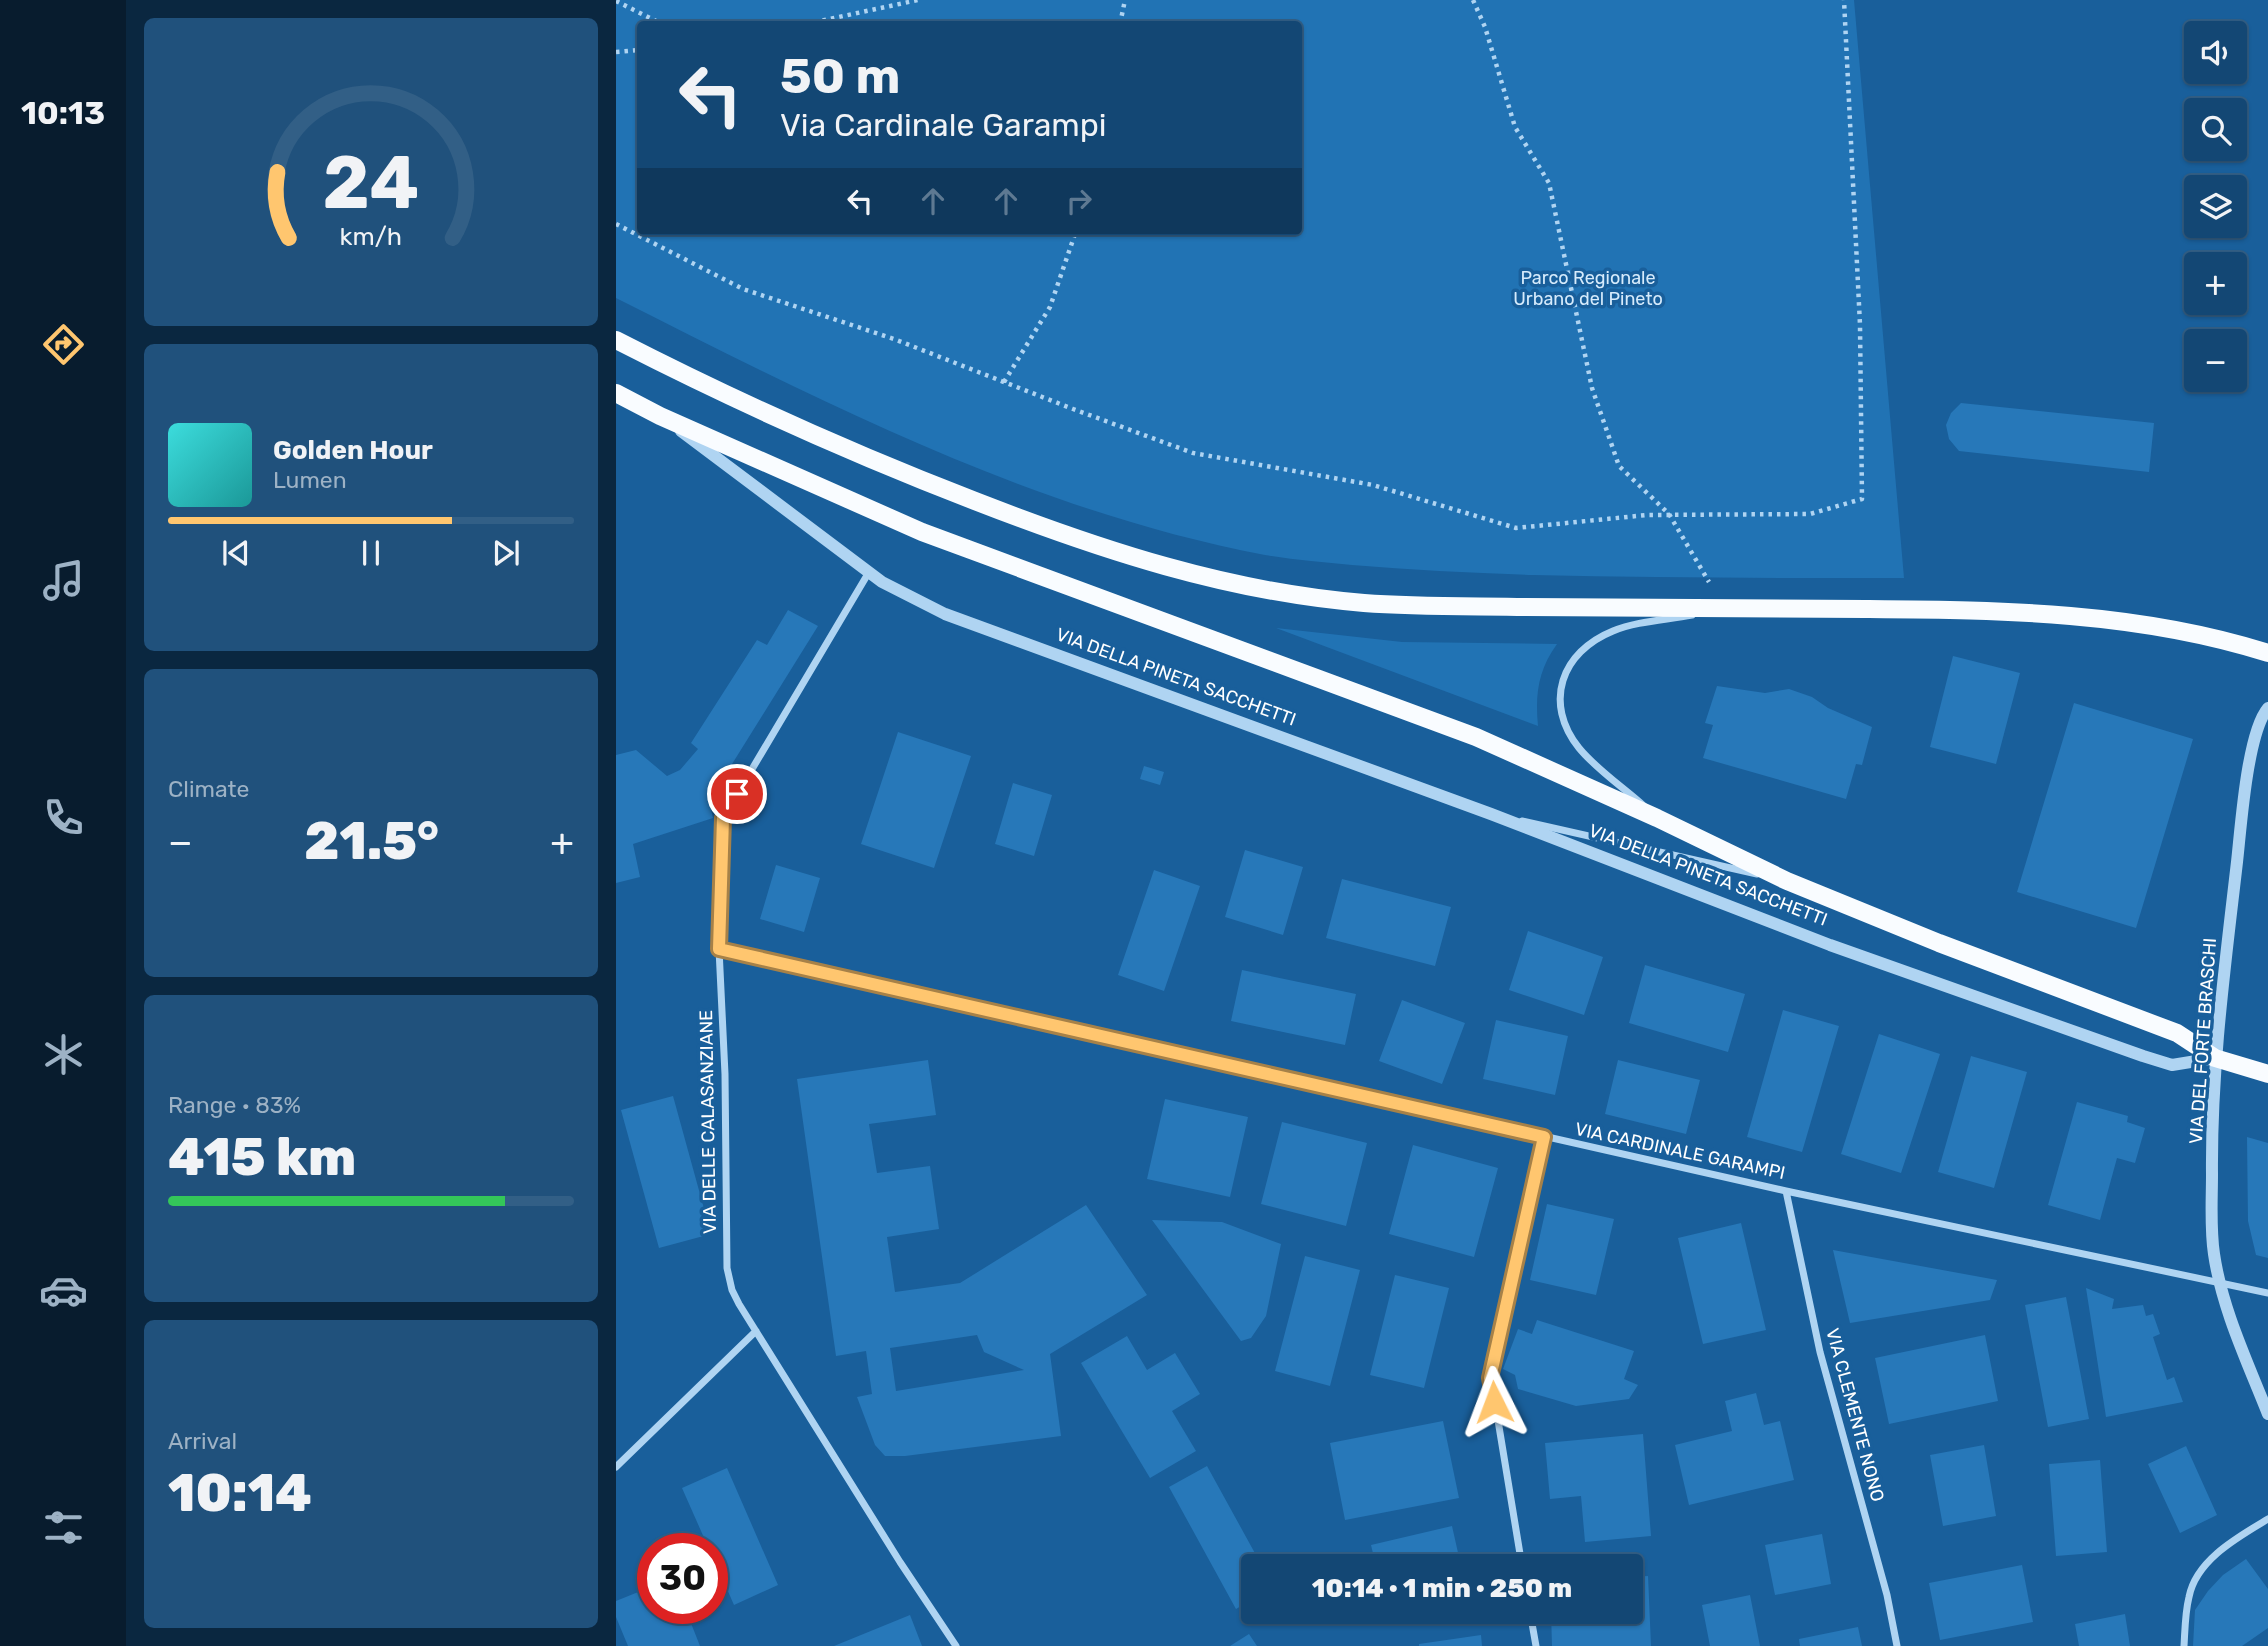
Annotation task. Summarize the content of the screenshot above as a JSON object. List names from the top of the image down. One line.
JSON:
{"streets":{"main road":["VIA DELLA PINETA SACCHETTI"],"street":["VIA DEL FORTE BRASCHI","VIA DELLE CALASANZIANE","VIA CARDINALE GARAMPI","VIA CLEMENTE NONO"]},"crossings":[["VIA DELLA PINETA SACCHETTI","VIA DEL FORTE BRASCHI"],["VIA DELLA PINETA SACCHETTI","VIA DELLE CALASANZIANE"],["VIA DEL FORTE BRASCHI","VIA CARDINALE GARAMPI"],["VIA DELLE CALASANZIANE","VIA CARDINALE GARAMPI"],["VIA CARDINALE GARAMPI","VIA CLEMENTE NONO"]],"parks":["Parco Regionale Urbano del Pineto"],"page":{"tabs":"10:13","map_buttons":["+","−"],"turn":["50 m","Via Cardinale Garampi"],"song":["Golden Hour","Lumen"],"tile":["Climate",["Range · 83%","415 km"],["Arrival","10:14"]],"heat":["−","21.5°","+"],"limit":"30","trip":"10:14 · 1 min · 250 m","gauge":["24","km/h"]}}
